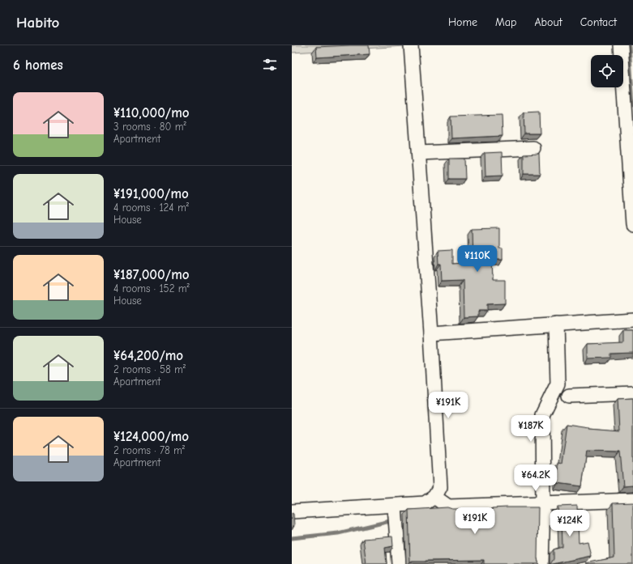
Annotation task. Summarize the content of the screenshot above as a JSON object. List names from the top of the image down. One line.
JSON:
{"page":{"header":"Habito","nav":["Home","Map","About","Contact"],"heading":"6 homes","list":[{"name":"¥110,000/mo","note":"3 rooms · 80 m² · Apartment"},{"name":"¥191,000/mo","note":"4 rooms · 124 m² · House"},{"name":"¥187,000/mo","note":"4 rooms · 152 m² · House"},{"name":"¥64,200/mo","note":"2 rooms · 58 m² · Apartment"},{"name":"¥124,000/mo","note":"2 rooms · 78 m² · Apartment"}],"price":["¥110K","¥191K","¥187K","¥64.2K","¥191K","¥124K"]}}
